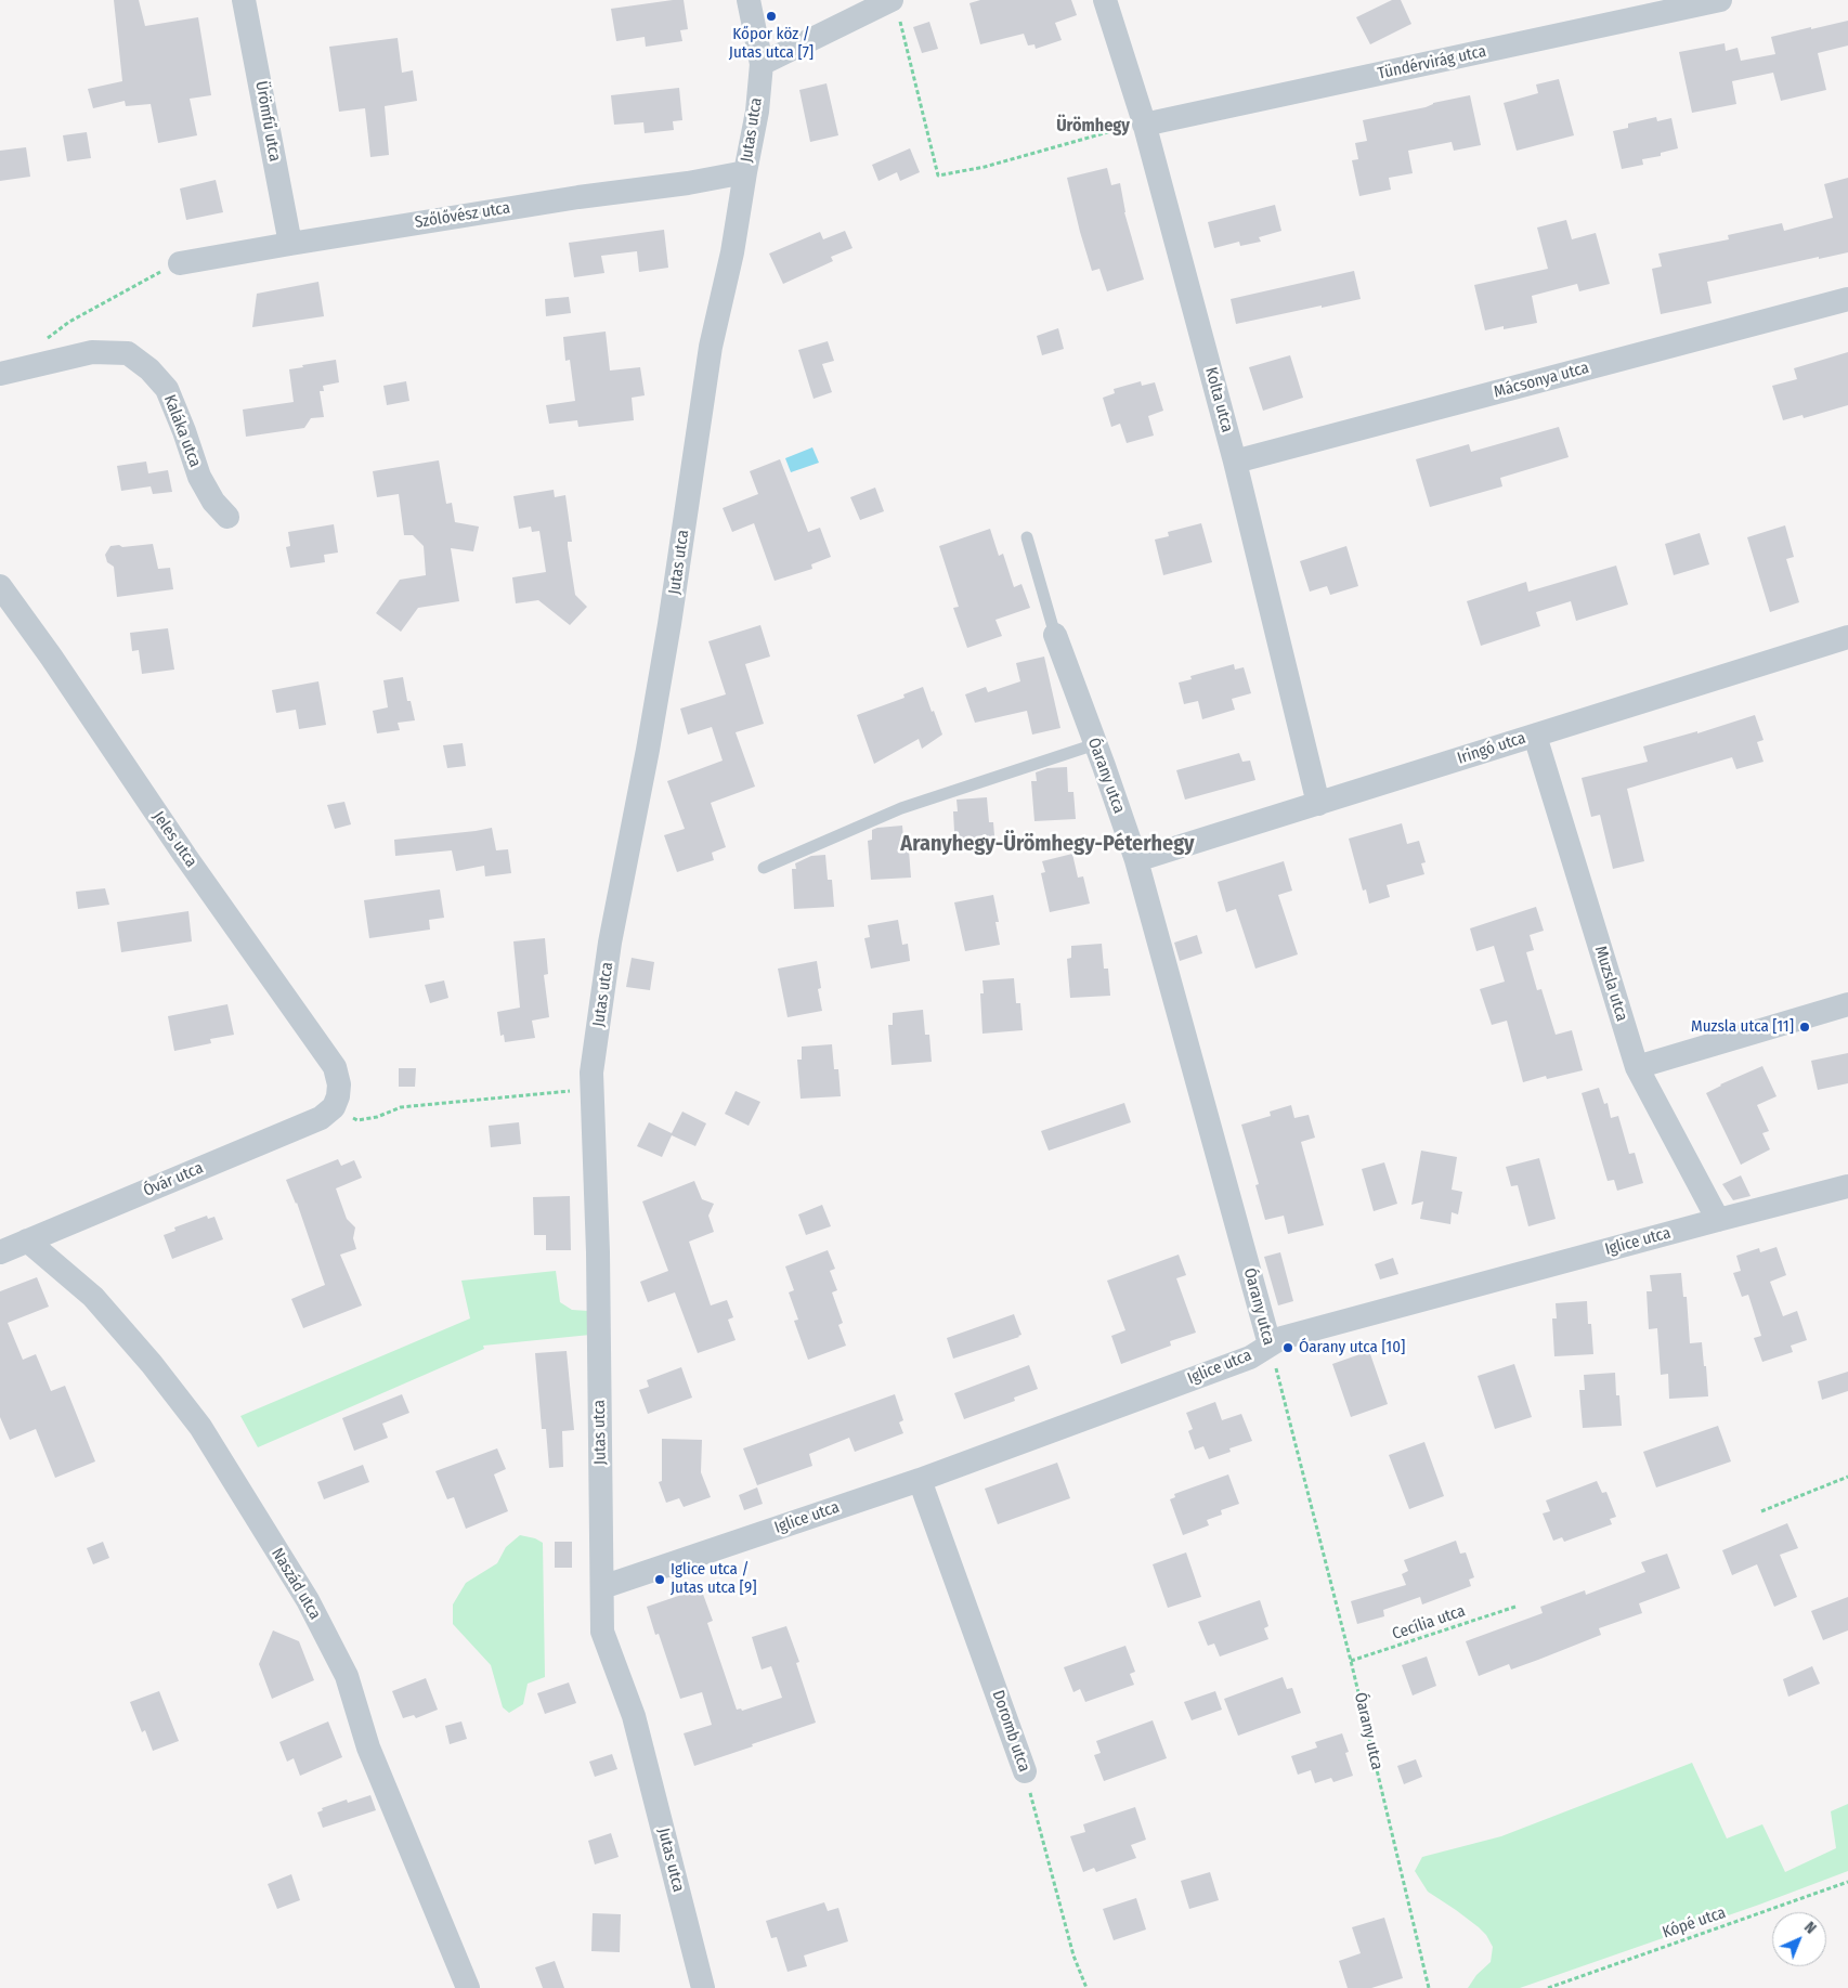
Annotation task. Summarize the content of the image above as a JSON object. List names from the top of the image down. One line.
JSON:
{"streets":{"street":["Tündérvirág utca","Ürömfű utca","Jutas utca","Szőlővész utca","Mácsonya utca","Kolta utca","Kaláka utca","Iringó utca","Óarany utca","Jeles utca","Muzsla utca","Óvár utca","Iglice utca","Naszád utca","Doromb utca"],"path":["Cecília utca","Kópé utca"]},"crossings":[["Tündérvirág utca","Kolta utca"],["Ürömfű utca","Szőlővész utca"],["Jutas utca","Szőlővész utca"],["Jutas utca","Iglice utca"],["Mácsonya utca","Kolta utca"],["Kolta utca","Iringó utca"],["Iringó utca","Óarany utca"],["Iringó utca","Muzsla utca"],["Óarany utca","Iglice utca"],["Óarany utca","Cecília utca"],["Jeles utca","Óvár utca"],["Muzsla utca","Iglice utca"],["Óvár utca","Naszád utca"],["Iglice utca","Doromb utca"]],"districts":["Ürömhegy","Aranyhegy-Ürömhegy-Péterhegy"],"places":["Kőpor köz / Jutas utca [7]","Muzsla utca [11]","Óarany utca [10]","Iglice utca / Jutas utca [9]"],"north":"top right"}
